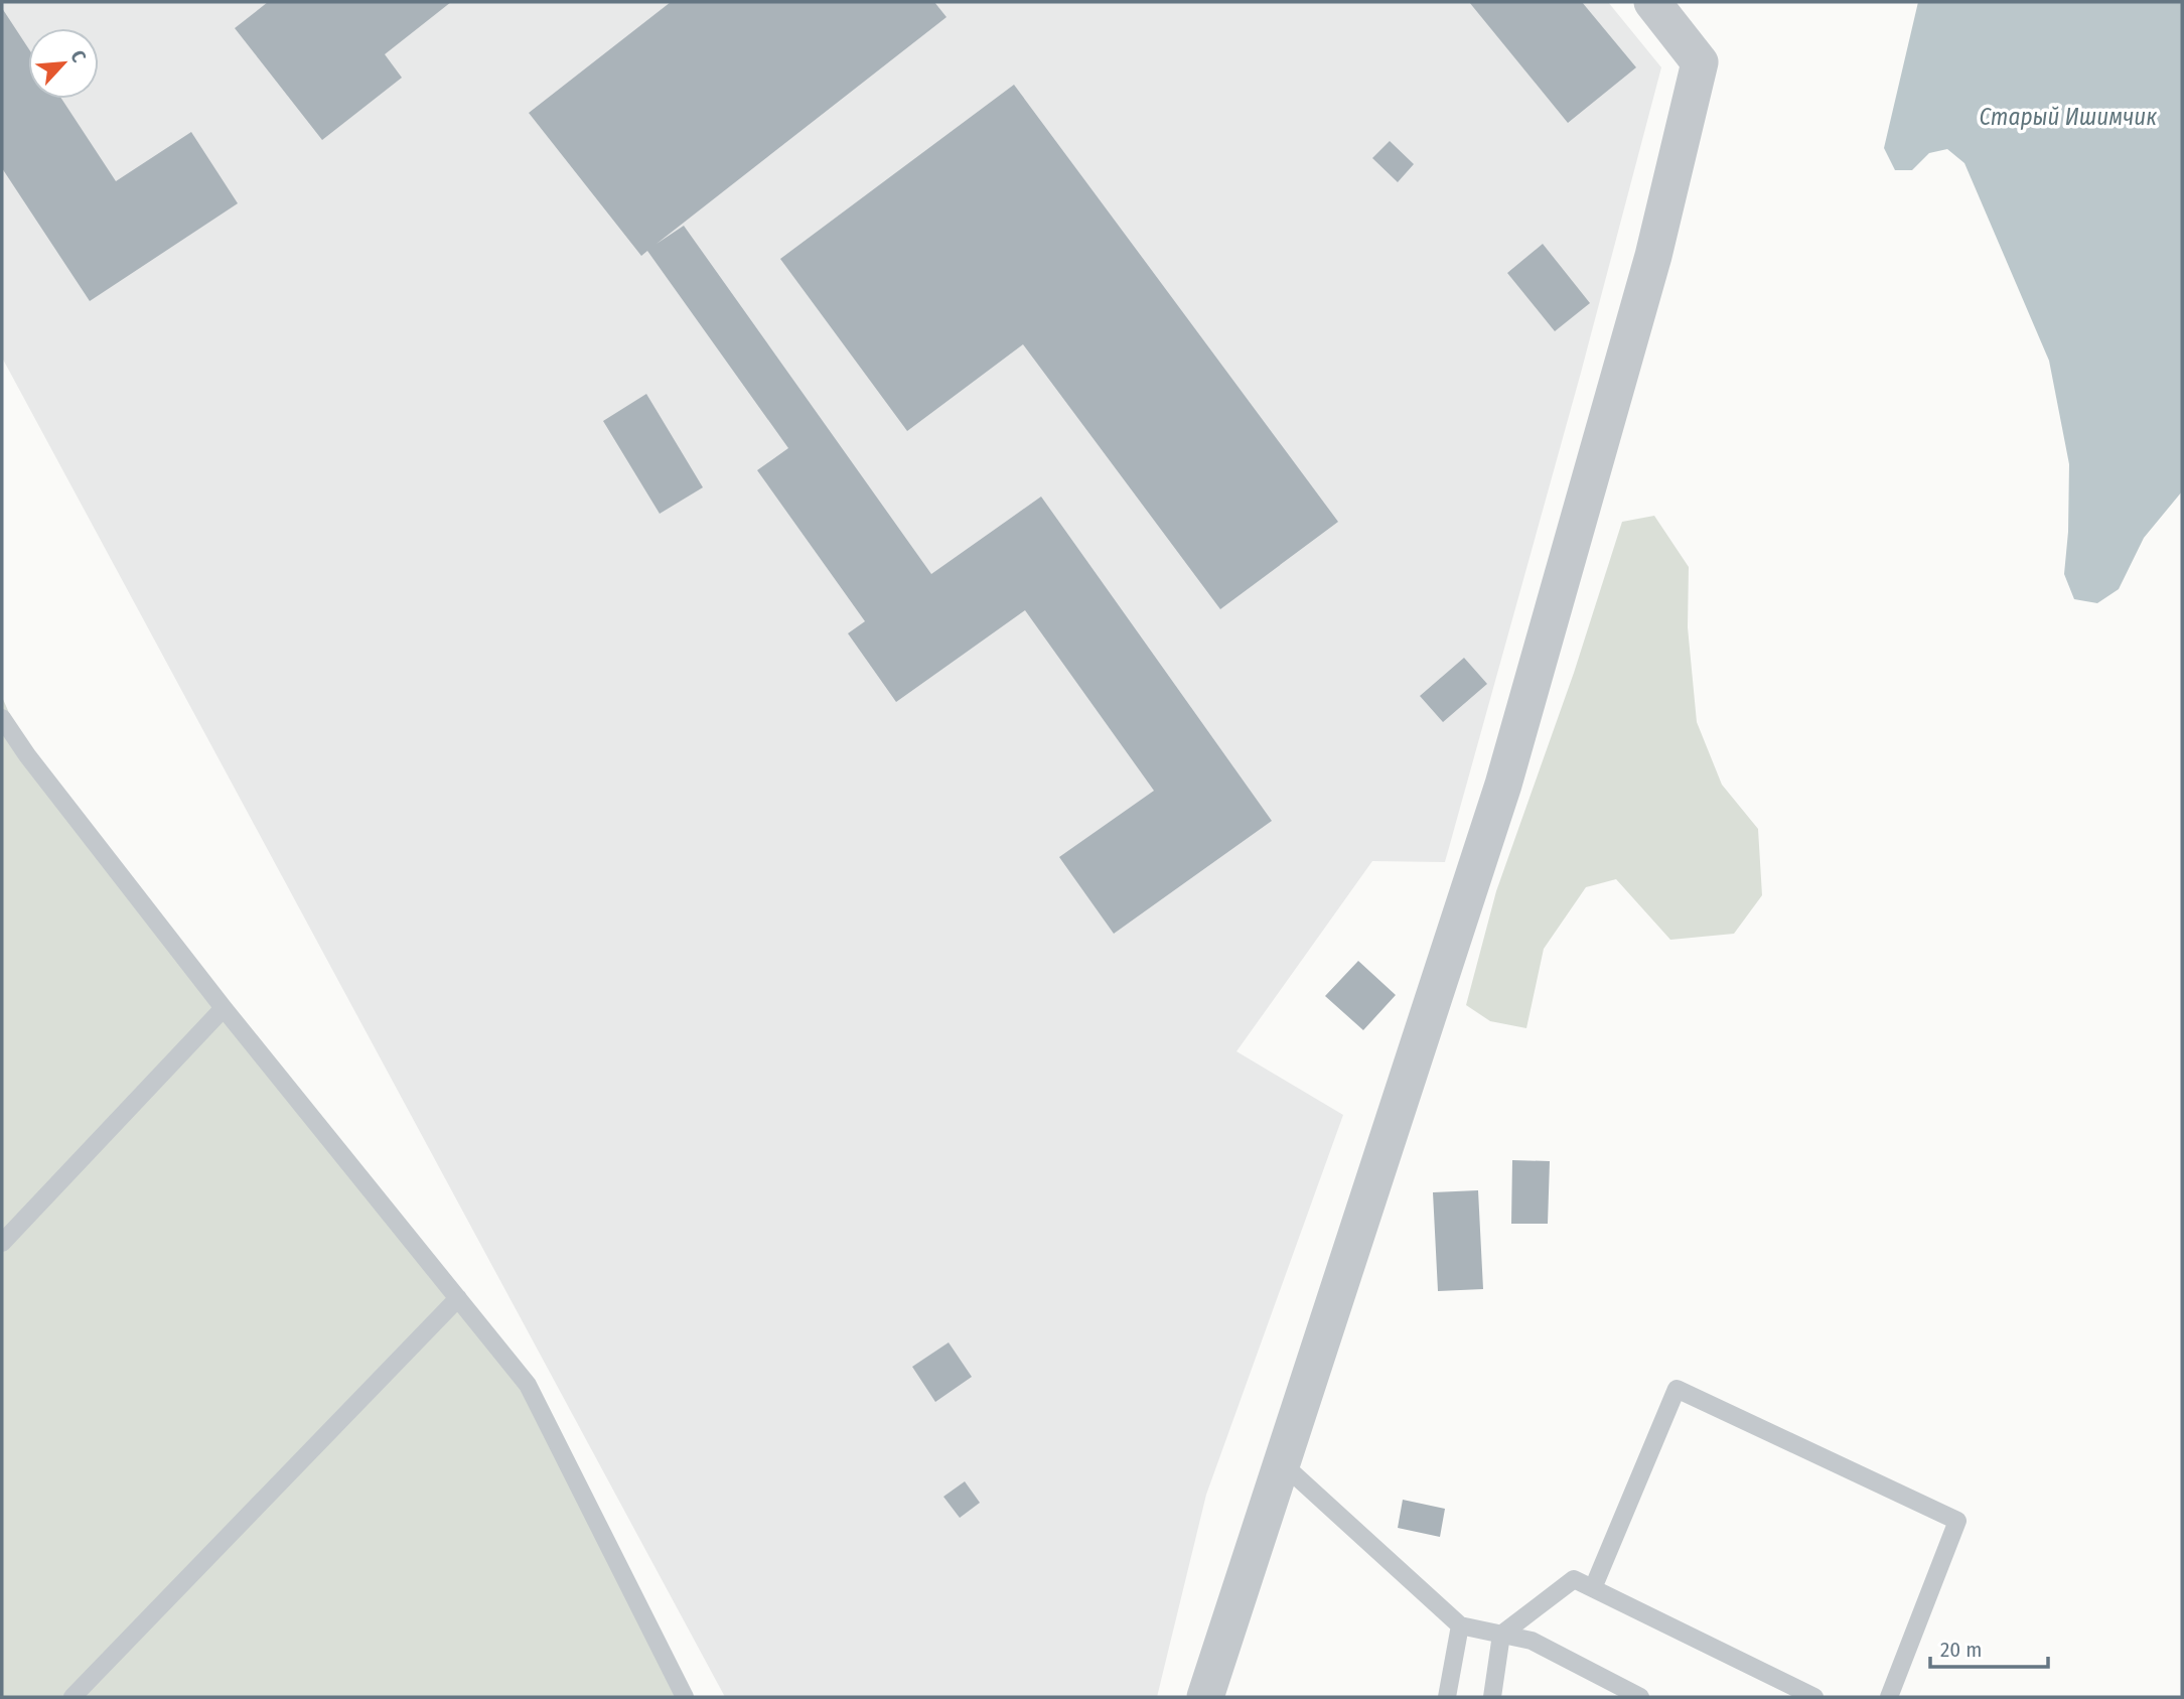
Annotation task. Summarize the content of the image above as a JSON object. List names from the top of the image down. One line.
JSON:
{"water":["Старый Ишимчик"],"scale_bar":"20 m","north":"top right"}
